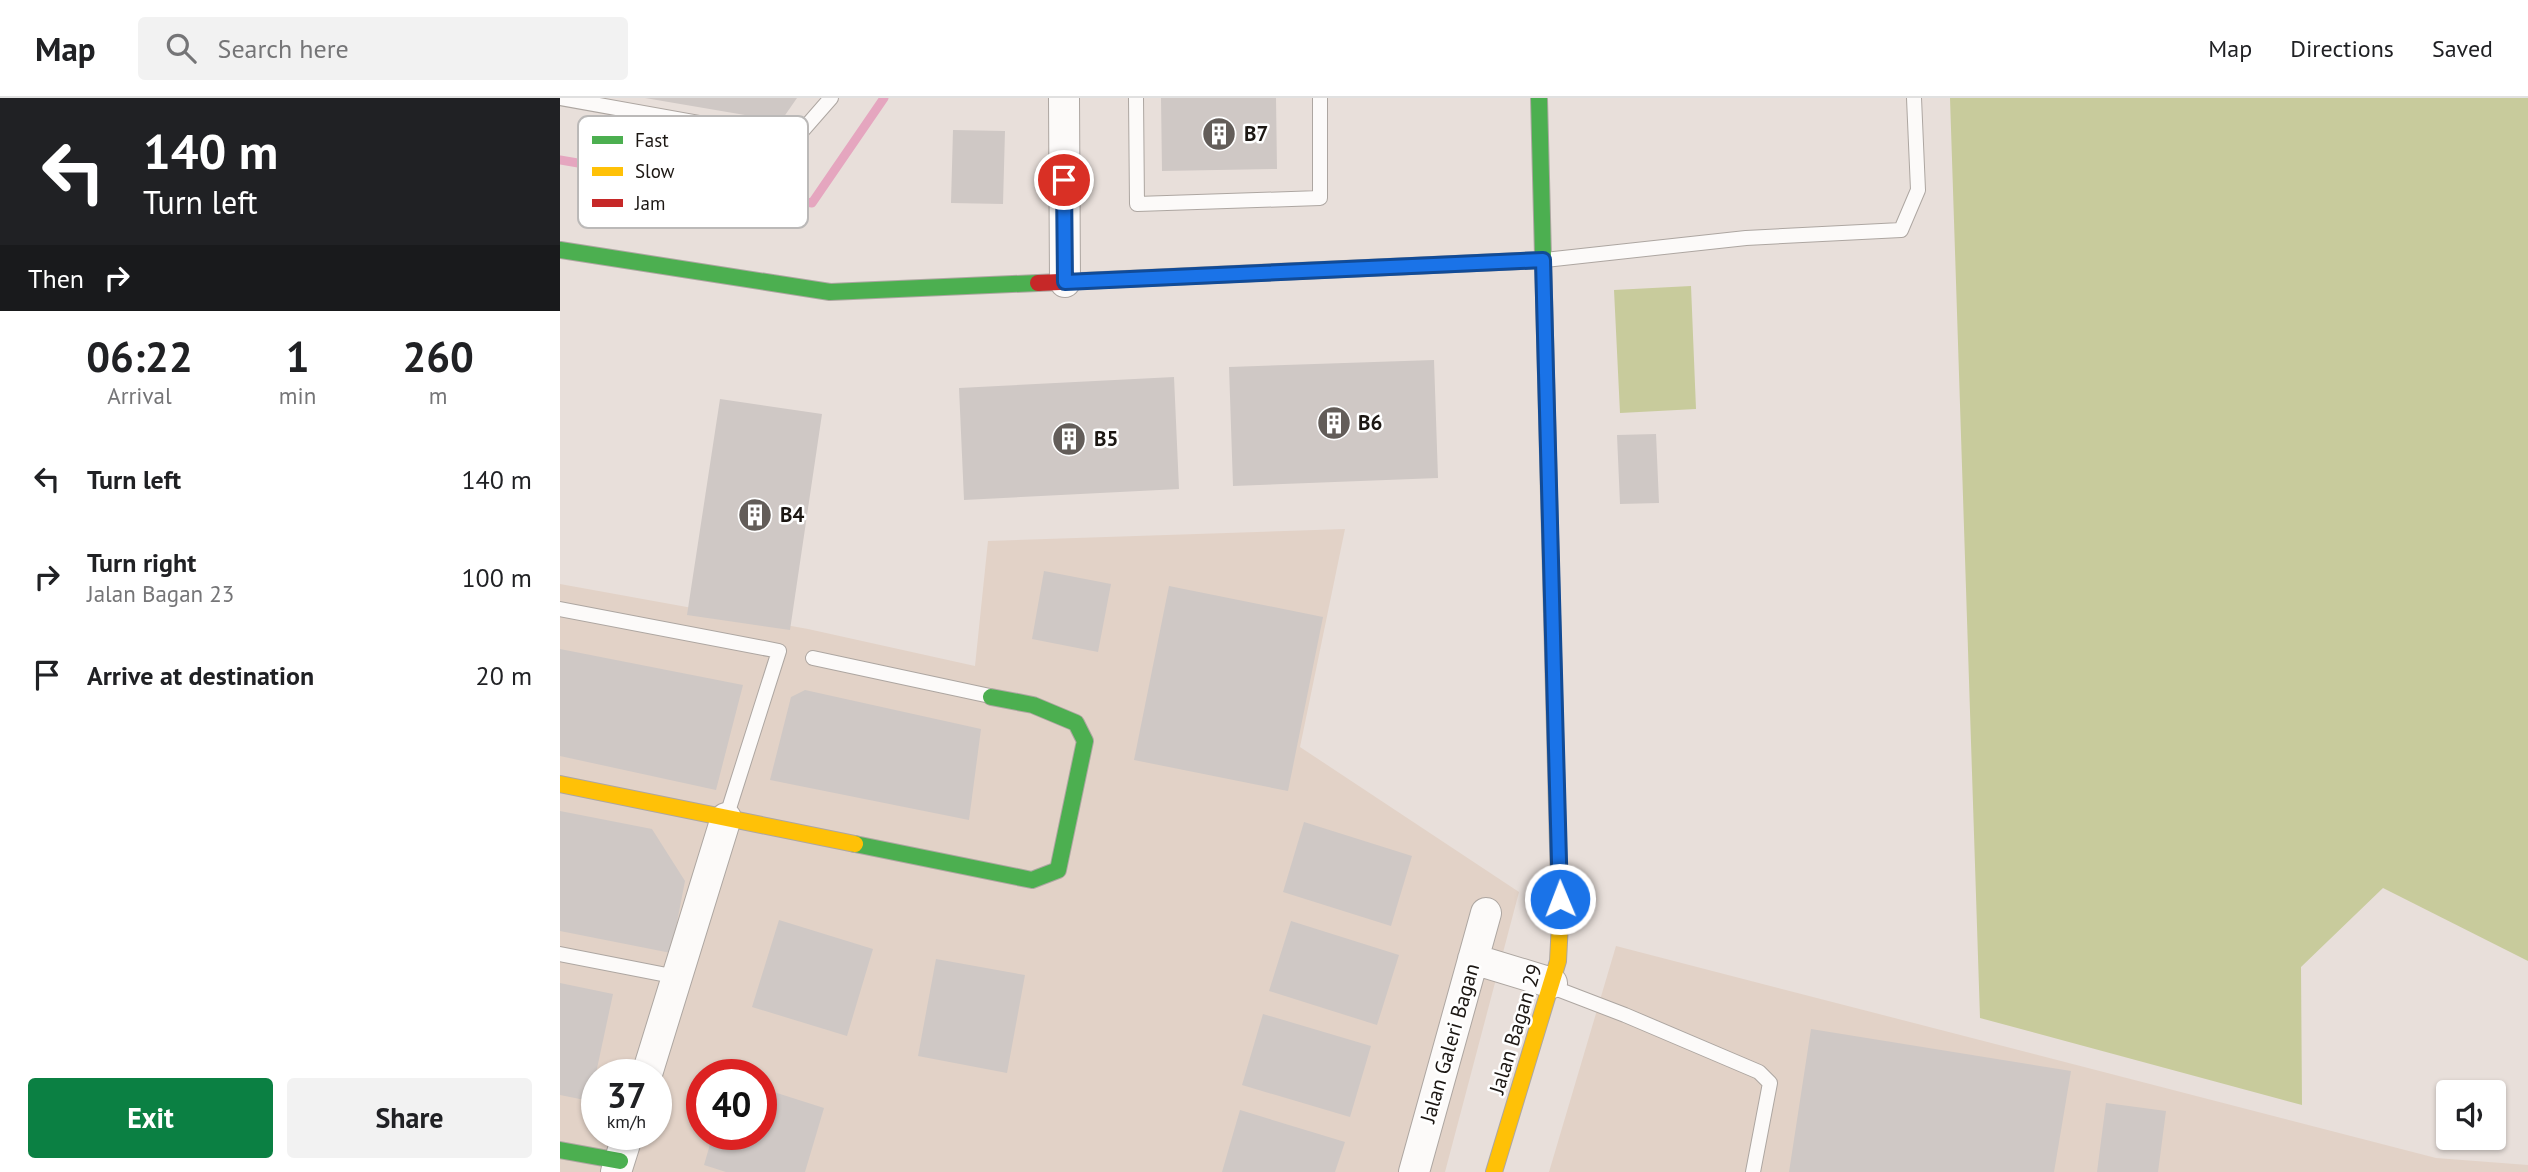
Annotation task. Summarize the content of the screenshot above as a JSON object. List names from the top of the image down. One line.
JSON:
{"streets":{"street":["Jalan Bagan 29","Jalan Galeri Bagan"]},"places":{"building":["B7","B6","B5","B4"]},"legend":["Fast","Slow","Jam"],"page":{"header":"Map","search":"Search here","nav":["Map","Directions","Saved"],"turn":["140 m","Turn left"],"then":"Then","eta":["06:22","Arrival","1","min","260","m"],"list":[{"name":"Turn left","value":"140 m"},{"name":"Turn right","note":"Jalan Bagan 23","value":"100 m"},{"name":"Arrive at destination","value":"20 m"}],"speed":"37 km/h","limit":"40","buttons":["Exit","Share"]}}
